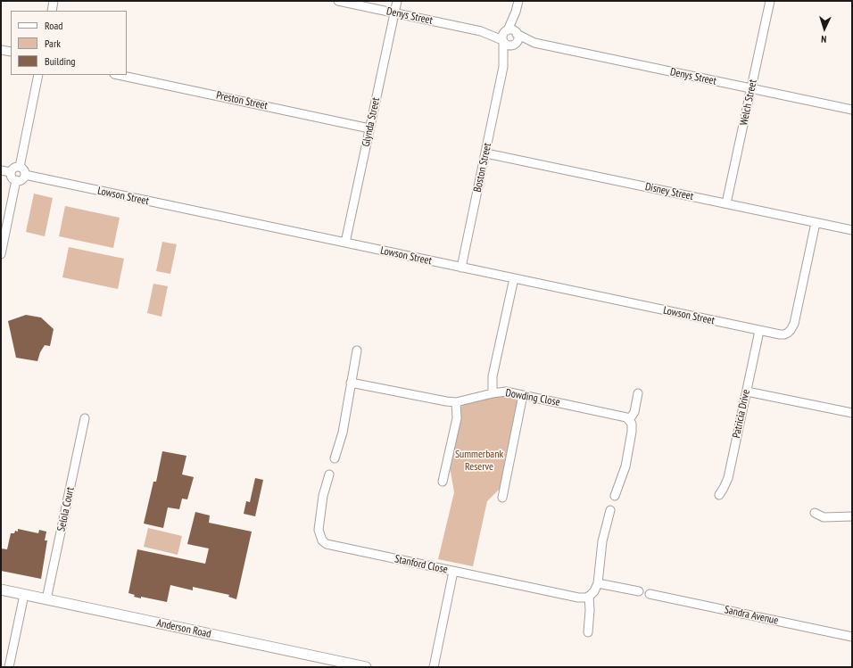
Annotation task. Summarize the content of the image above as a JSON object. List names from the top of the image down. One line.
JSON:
{"streets":{"street":["Denys Street","Preston Street","Welch Street","Glynda Street","Boston Street","Disney Street","Lowson Street","Dowding Close","Patricia Drive","Selola Court","Stanford Close","Sandra Avenue","Anderson Road"]},"crossings":[["Denys Street","Welch Street"],["Denys Street","Glynda Street"],["Denys Street","Boston Street"],["Preston Street","Glynda Street"],["Welch Street","Disney Street"],["Glynda Street","Lowson Street"],["Boston Street","Disney Street"],["Boston Street","Lowson Street"],["Disney Street","Lowson Street"],["Lowson Street","Patricia Drive"],["Selola Court","Anderson Road"]],"parks":["Summerbank Reserve"],"legend":["Road","Park","Building"],"north":"bottom"}
